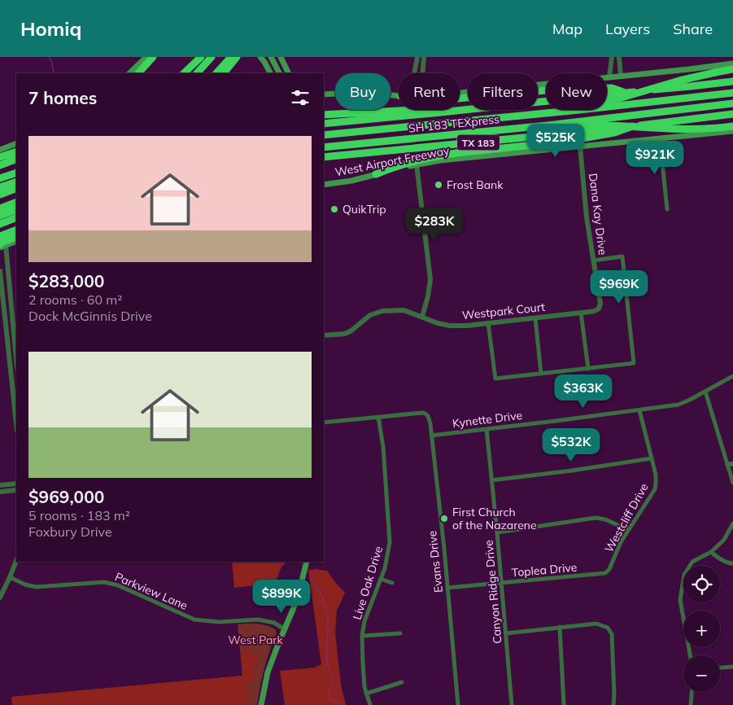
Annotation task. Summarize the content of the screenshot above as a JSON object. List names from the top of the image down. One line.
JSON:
{"streets":{"highway":["SH 183 TEXpress","TX 183"],"main road":["West Airport Freeway"],"street":["Dana Kay Drive","Westpark Court","Kynette Drive","Westcliff Drive","Evans Drive","Toplea Drive","Live Oak Drive","Parkview Lane","Canyon Ridge Drive"]},"crossings":[["West Airport Freeway","Dana Kay Drive"],["Dana Kay Drive","Westpark Court"],["Kynette Drive","Westcliff Drive"],["Kynette Drive","Evans Drive"],["Kynette Drive","Canyon Ridge Drive"],["Westcliff Drive","Toplea Drive"],["Evans Drive","Toplea Drive"],["Evans Drive","Live Oak Drive"],["Toplea Drive","Canyon Ridge Drive"]],"parks":["West Park"],"places":["Frost Bank","QuikTrip","First Church of the Nazarene"],"page":{"header":"Homiq","nav":["Map","Layers","Share"],"chip":["Buy","Rent","Filters","New"],"heading":"7 homes","list":[{"name":"$283,000","note":"2 rooms · 60 m² · Dock McGinnis Drive"},{"name":"$969,000","note":"5 rooms · 183 m² · Foxbury Drive"}],"price":["$525K","$921K","$283K","$969K","$363K","$532K","$899K"],"map_buttons":["+","−"]}}
